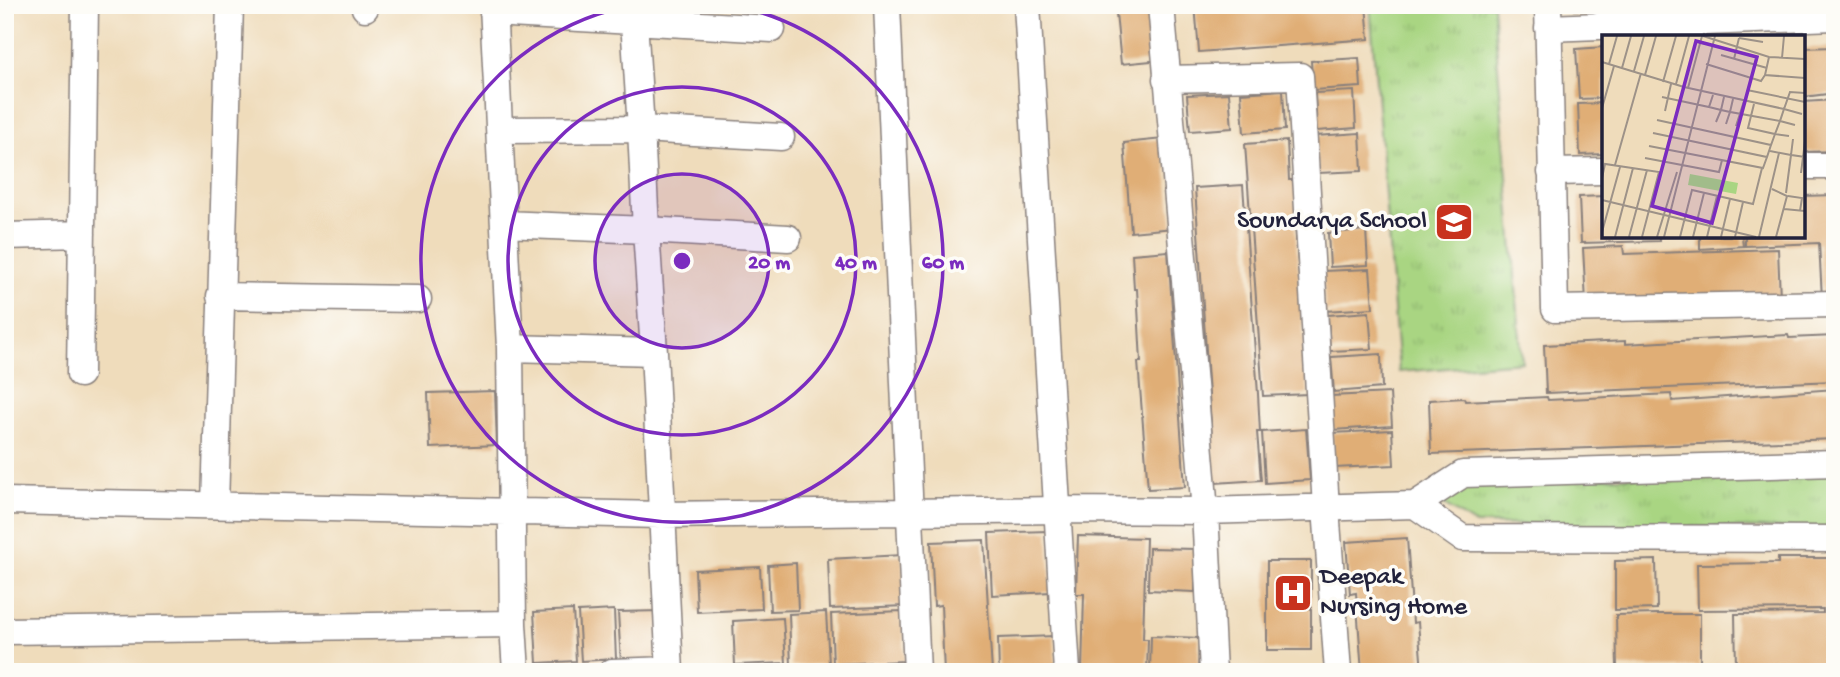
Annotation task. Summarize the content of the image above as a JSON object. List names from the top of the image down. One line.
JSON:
{"places":{"school or university":["Soundarya School"],"hospital":["Deepak Nursing Home"]},"rings":["20 m","40 m","60 m"]}
